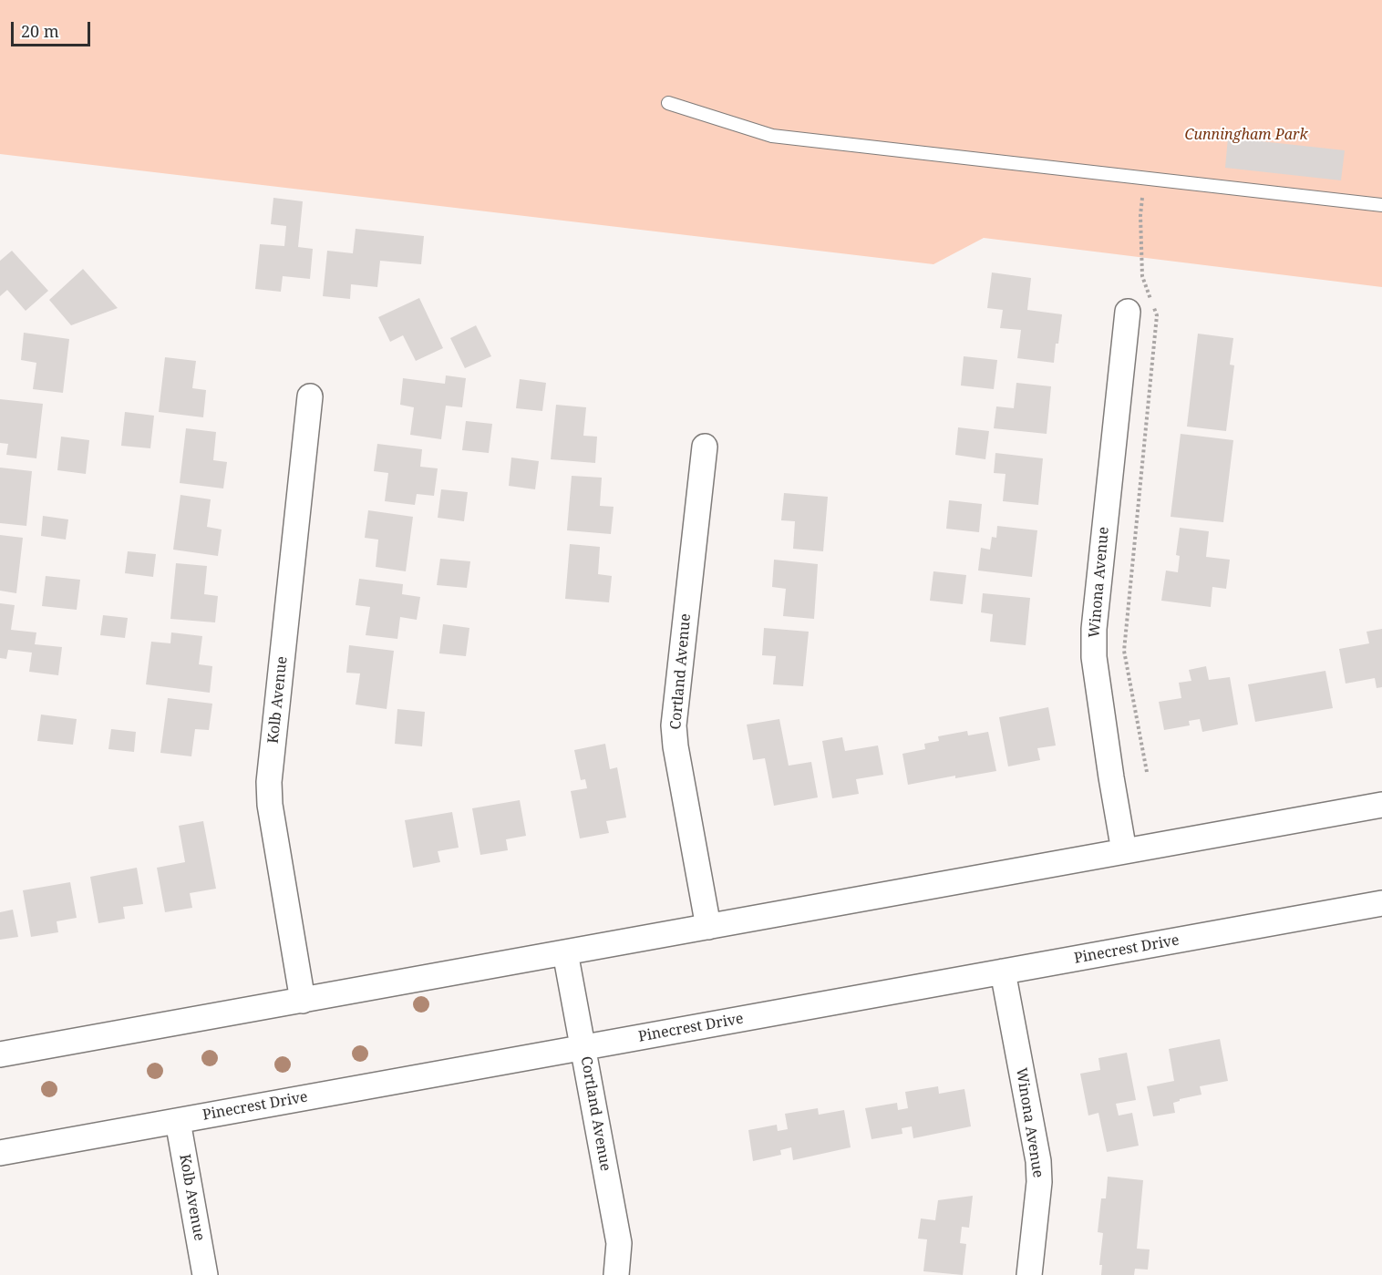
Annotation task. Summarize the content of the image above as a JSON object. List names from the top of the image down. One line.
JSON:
{"streets":{"street":["Winona Avenue","Cortland Avenue","Kolb Avenue","Pinecrest Drive"]},"crossings":[["Winona Avenue","Pinecrest Drive"],["Cortland Avenue","Pinecrest Drive"],["Kolb Avenue","Pinecrest Drive"]],"parks":["Cunningham Park"],"scale_bar":"20 m"}
